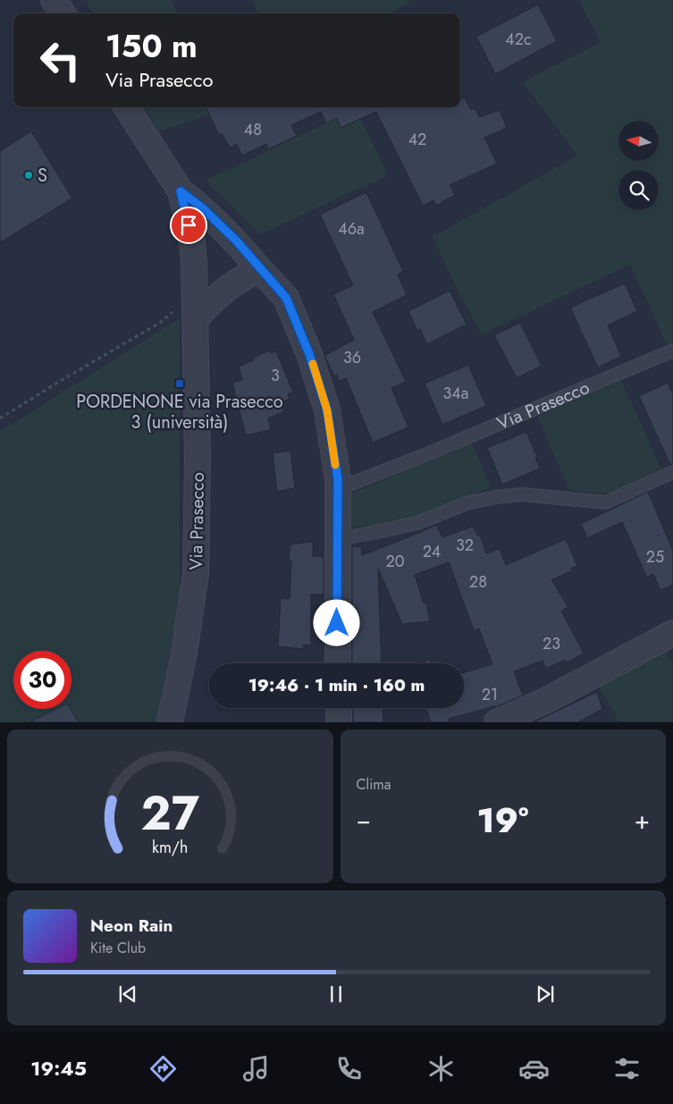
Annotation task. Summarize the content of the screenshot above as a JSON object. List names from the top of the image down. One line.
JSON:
{"streets":{"street":["Via Prasecco"]},"places":{"other":["S"],"transit":["PORDENONE via Prasecco 3 (università)"]},"house_numbers":["42c","48","42","46a","36","3","34a","32","24","25","20","28","23","21"],"north":"left","page":{"turn":["150 m","Via Prasecco"],"limit":"30","trip":"19:46 · 1 min · 160 m","tile":"Clima","heat":["−","19°","+"],"song":["Neon Rain","Kite Club"],"tabs":"19:45","gauge":["27","km/h"]}}
